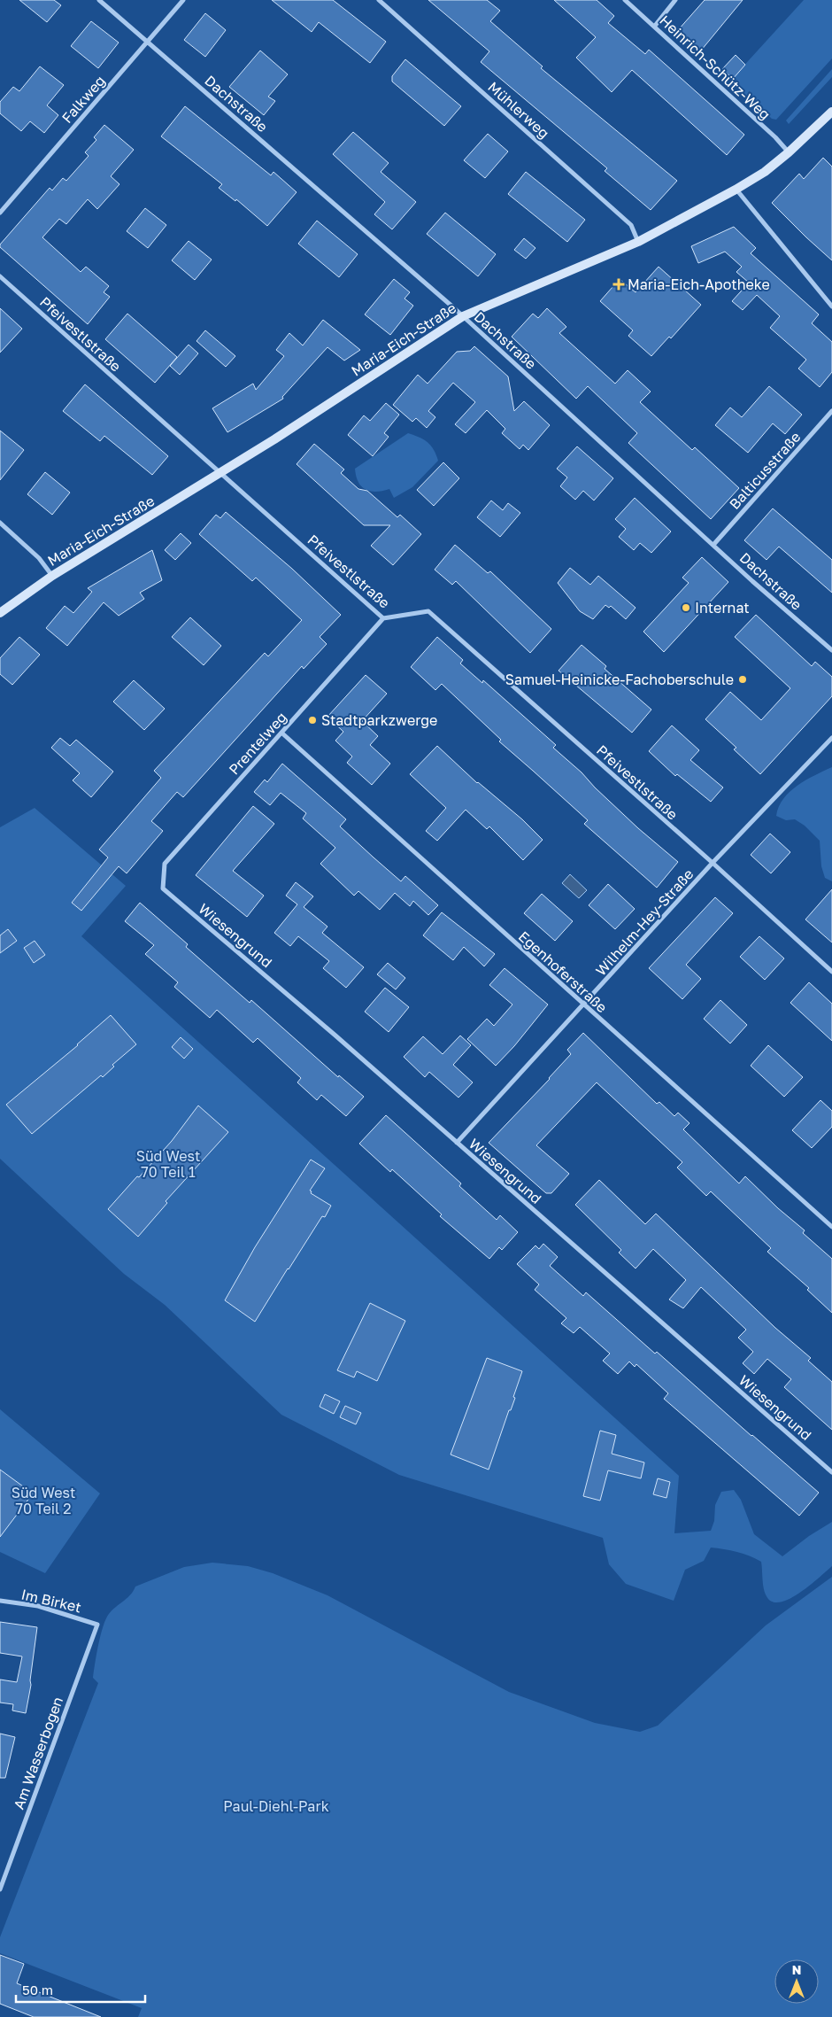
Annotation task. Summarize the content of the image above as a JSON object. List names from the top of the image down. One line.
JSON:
{"streets":{"street":["Heinrich-Schütz-Weg","Falkweg","Dachstraße","Mühlerweg","Pfeivestlstraße","Maria-Eich-Straße","Balticusstraße","Prentelweg","Wilhelm-Hey-Straße","Wiesengrund","Egenhoferstraße","Im Birket","Am Wasserbogen"]},"crossings":[["Heinrich-Schütz-Weg","Maria-Eich-Straße"],["Falkweg","Dachstraße"],["Dachstraße","Maria-Eich-Straße"],["Dachstraße","Balticusstraße"],["Mühlerweg","Maria-Eich-Straße"],["Pfeivestlstraße","Maria-Eich-Straße"],["Pfeivestlstraße","Prentelweg"],["Pfeivestlstraße","Wilhelm-Hey-Straße"],["Prentelweg","Wiesengrund"],["Prentelweg","Egenhoferstraße"],["Wilhelm-Hey-Straße","Wiesengrund"],["Wilhelm-Hey-Straße","Egenhoferstraße"],["Im Birket","Am Wasserbogen"]],"parks":["Süd West 70 Teil 1","Süd West 70 Teil 2","Paul-Diehl-Park"],"places":{"health":["Maria-Eich-Apotheke"],"other":["Internat","Samuel-Heinicke-Fachoberschule","Stadtparkzwerge"]},"scale_bar":"50 m","north":"top"}
